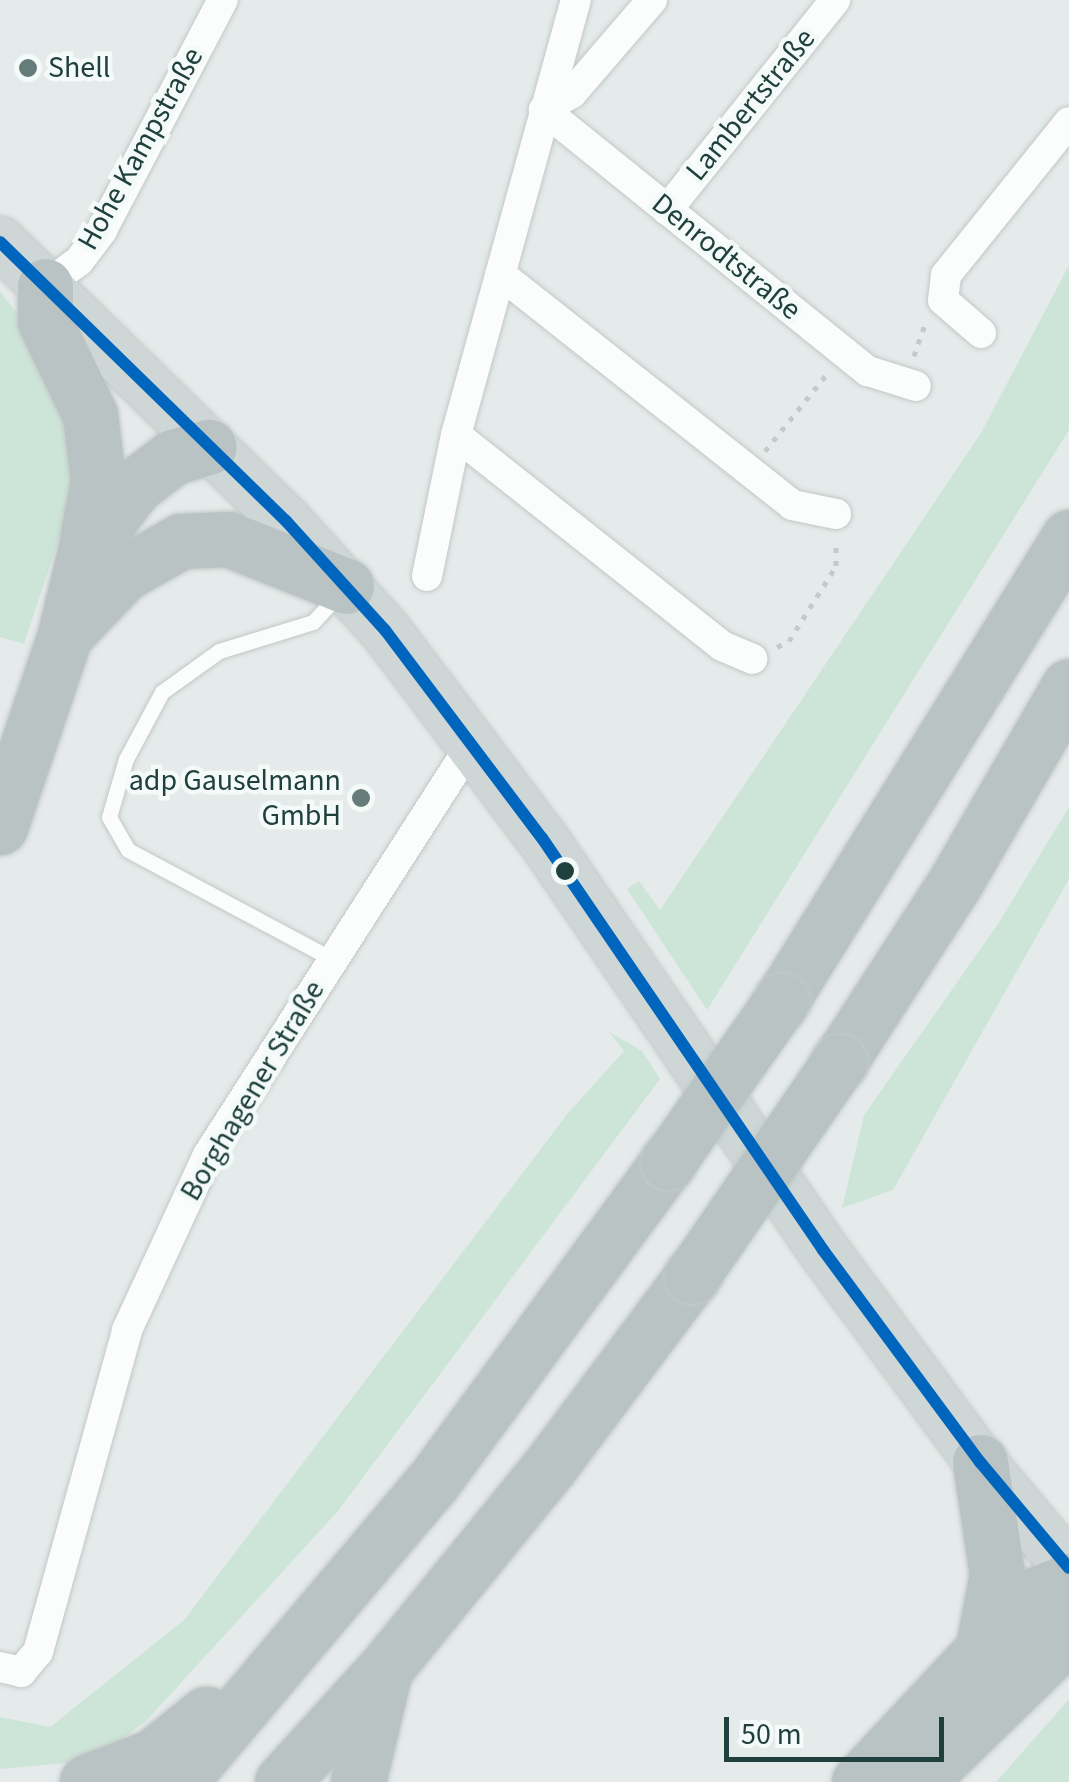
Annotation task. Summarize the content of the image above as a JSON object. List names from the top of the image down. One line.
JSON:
{"streets":{"street":["Lambertstraße","Hohe Kampstraße","Denrodtstraße","Borghagener Straße"]},"crossings":[["Lambertstraße","Denrodtstraße"]],"places":["Shell","adp Gauselmann GmbH"],"scale_bar":"50 m"}
